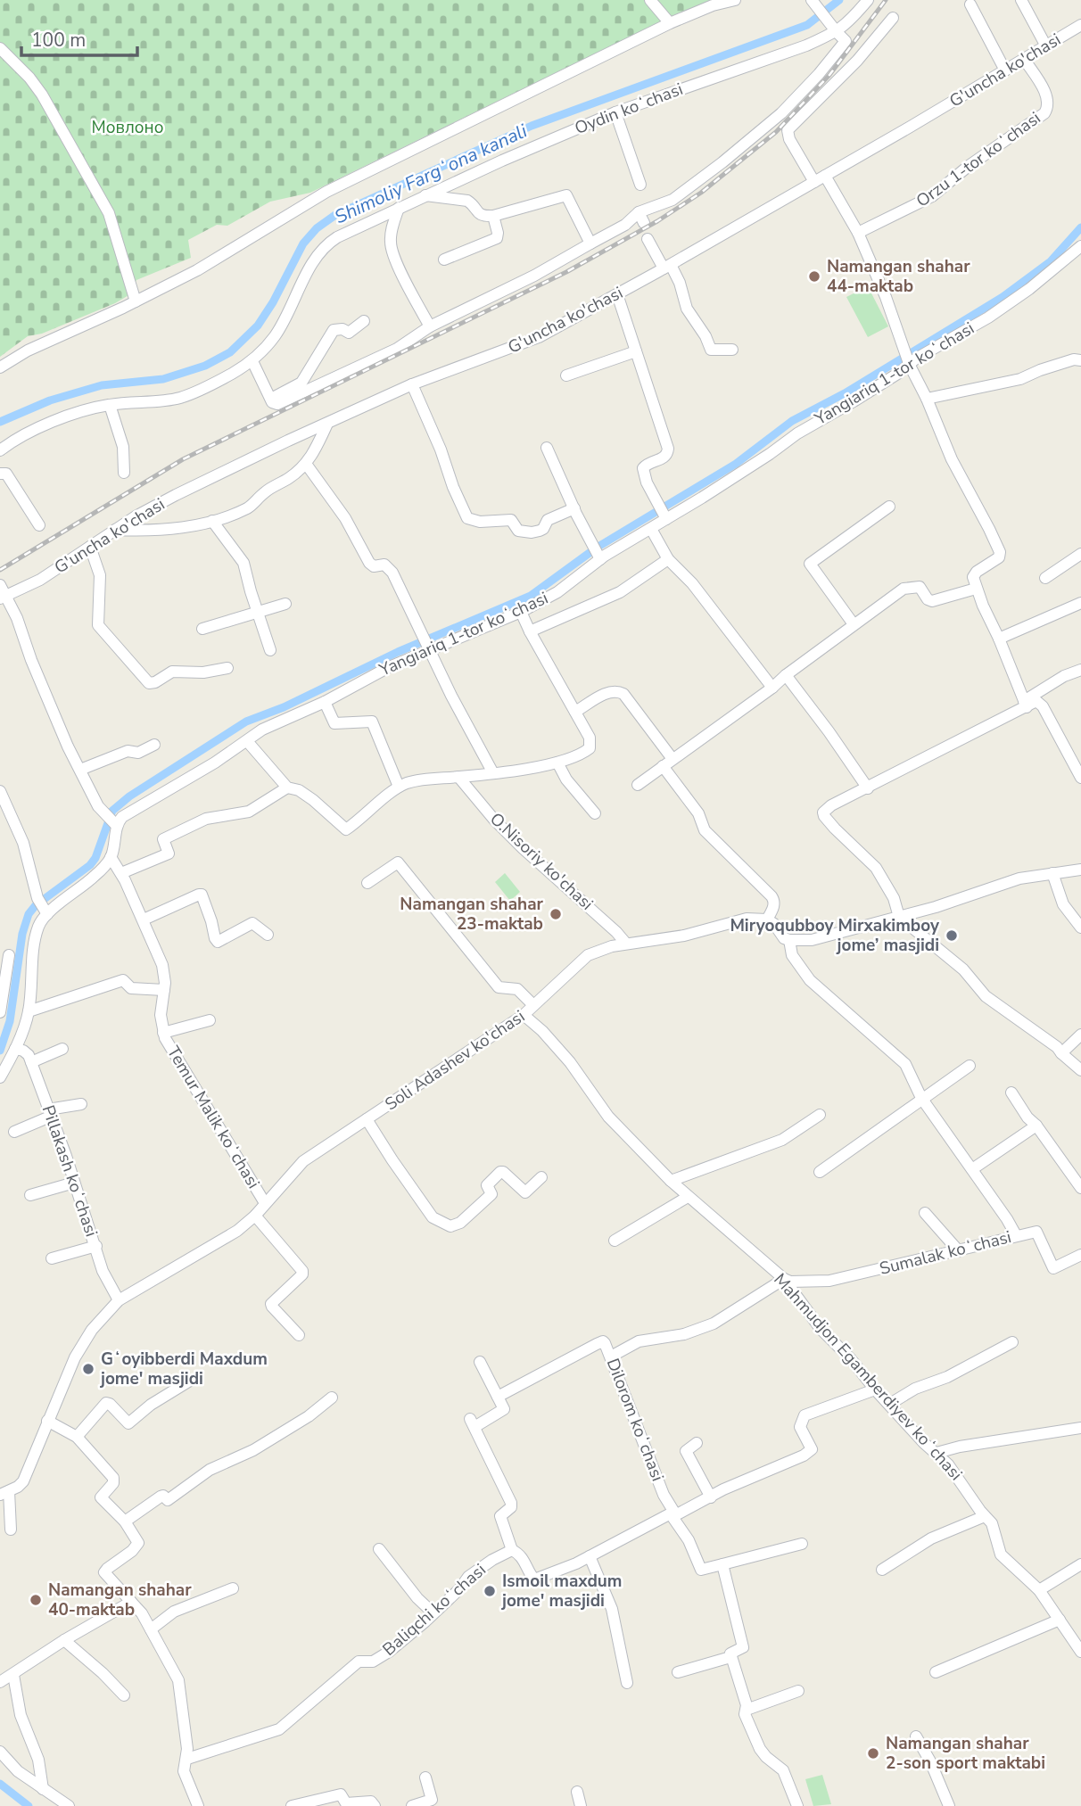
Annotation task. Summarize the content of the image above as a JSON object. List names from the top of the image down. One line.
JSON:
{"streets":{"street":["G'uncha ko'chasi","Oydin koʻchasi","Orzu 1-tor koʻchasi","Yangiariq 1-tor koʻchasi","O.Nisoriy ko'chasi","Soli Adashev ko'chasi","Temur Malik koʻchasi","Pillakash koʻchasi","Sumalak koʻchasi","Mahmudjon Egamberdiyev koʻchasi","Dilorom koʻchasi","Baliqchi koʻchasi"]},"crossings":[["G'uncha ko'chasi","Orzu 1-tor koʻchasi"],["O.Nisoriy ko'chasi","Soli Adashev ko'chasi"],["Soli Adashev ko'chasi","Temur Malik koʻchasi"],["Soli Adashev ko'chasi","Pillakash koʻchasi"],["Soli Adashev ko'chasi","Mahmudjon Egamberdiyev koʻchasi"],["Sumalak koʻchasi","Mahmudjon Egamberdiyev koʻchasi"]],"water":["Shimoliy Fargʻona kanali"],"parks":["Мовлоно"],"places":["Namangan shahar 44-maktab","Namangan shahar 23-maktab","Miryoqubboy Mirxakimboy jome’ masjidi","Gʻoyibberdi Maxdum jome' masjidi","Ismoil maxdum jome' masjidi","Namangan shahar 40-maktab","Namangan shahar 2-son sport maktabi"],"scale_bar":"100 m"}
